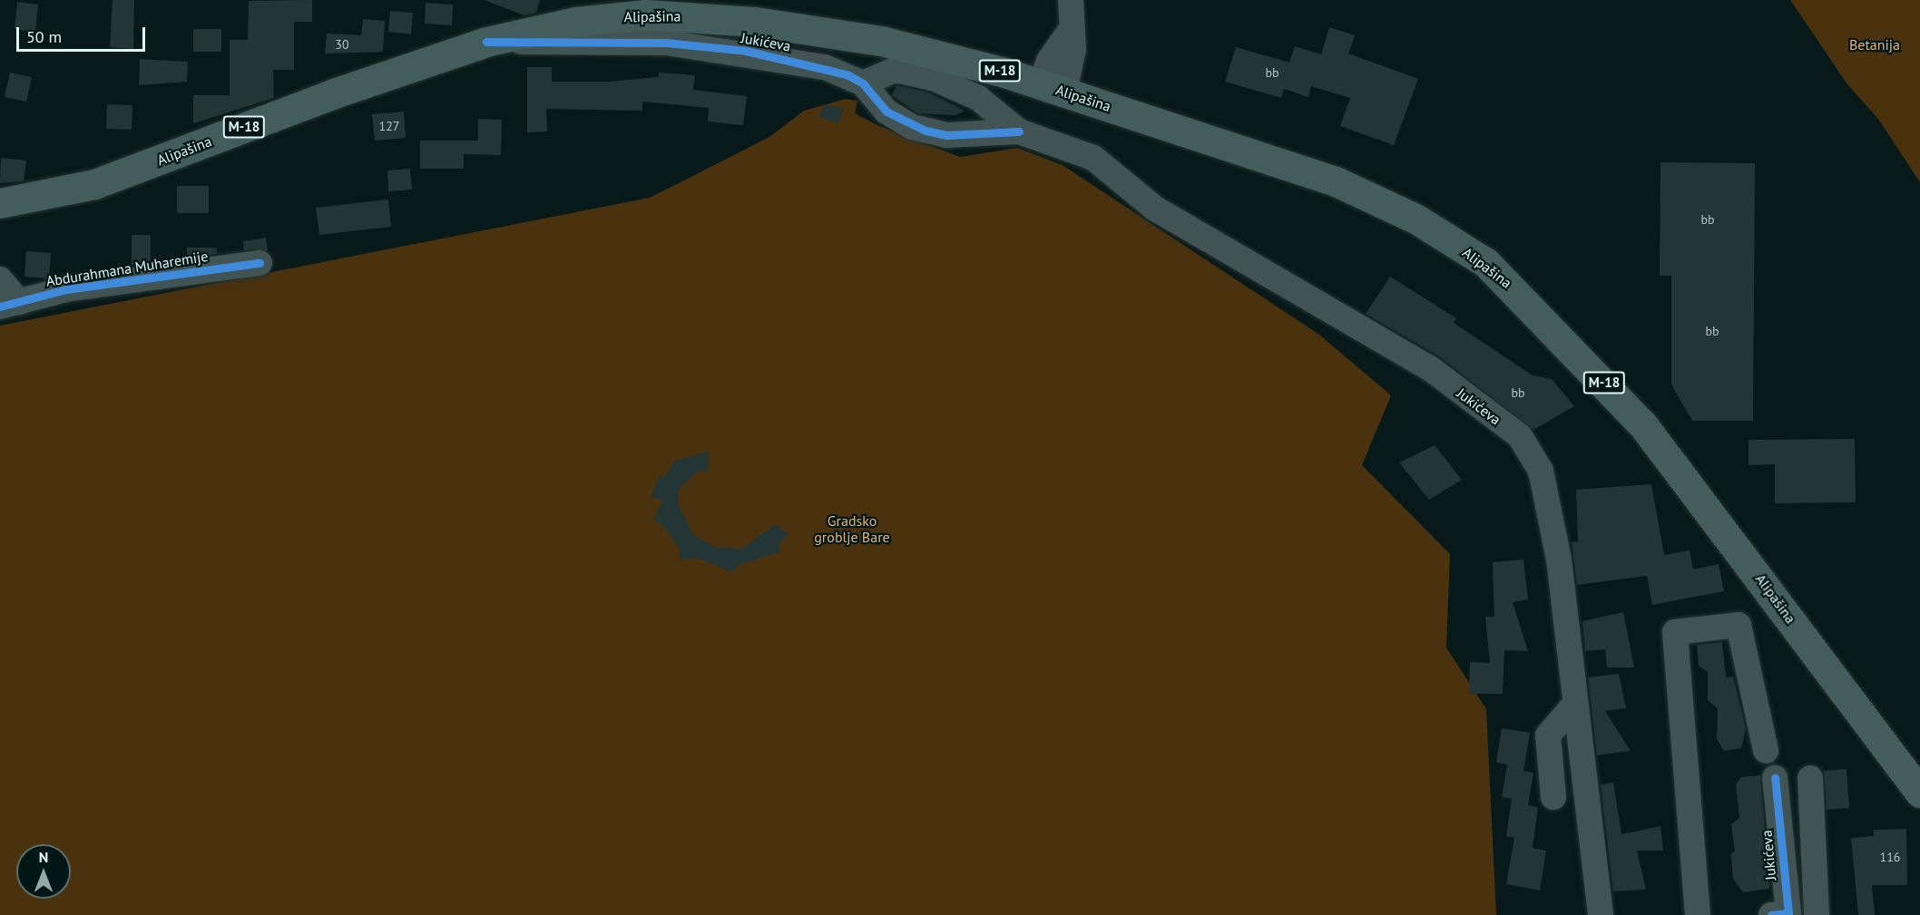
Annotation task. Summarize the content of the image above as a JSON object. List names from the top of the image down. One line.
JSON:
{"streets":{"main road":["Alipašina","M-18"],"street":["Jukićeva","Abdurahmana Muharemije"]},"crossings":[["Alipašina","Jukićeva"]],"parks":["Betanija","Gradsko groblje Bare"],"house_numbers":["30","bb","127","bb","bb","bb","116"],"scale_bar":"50 m","north":"top"}
